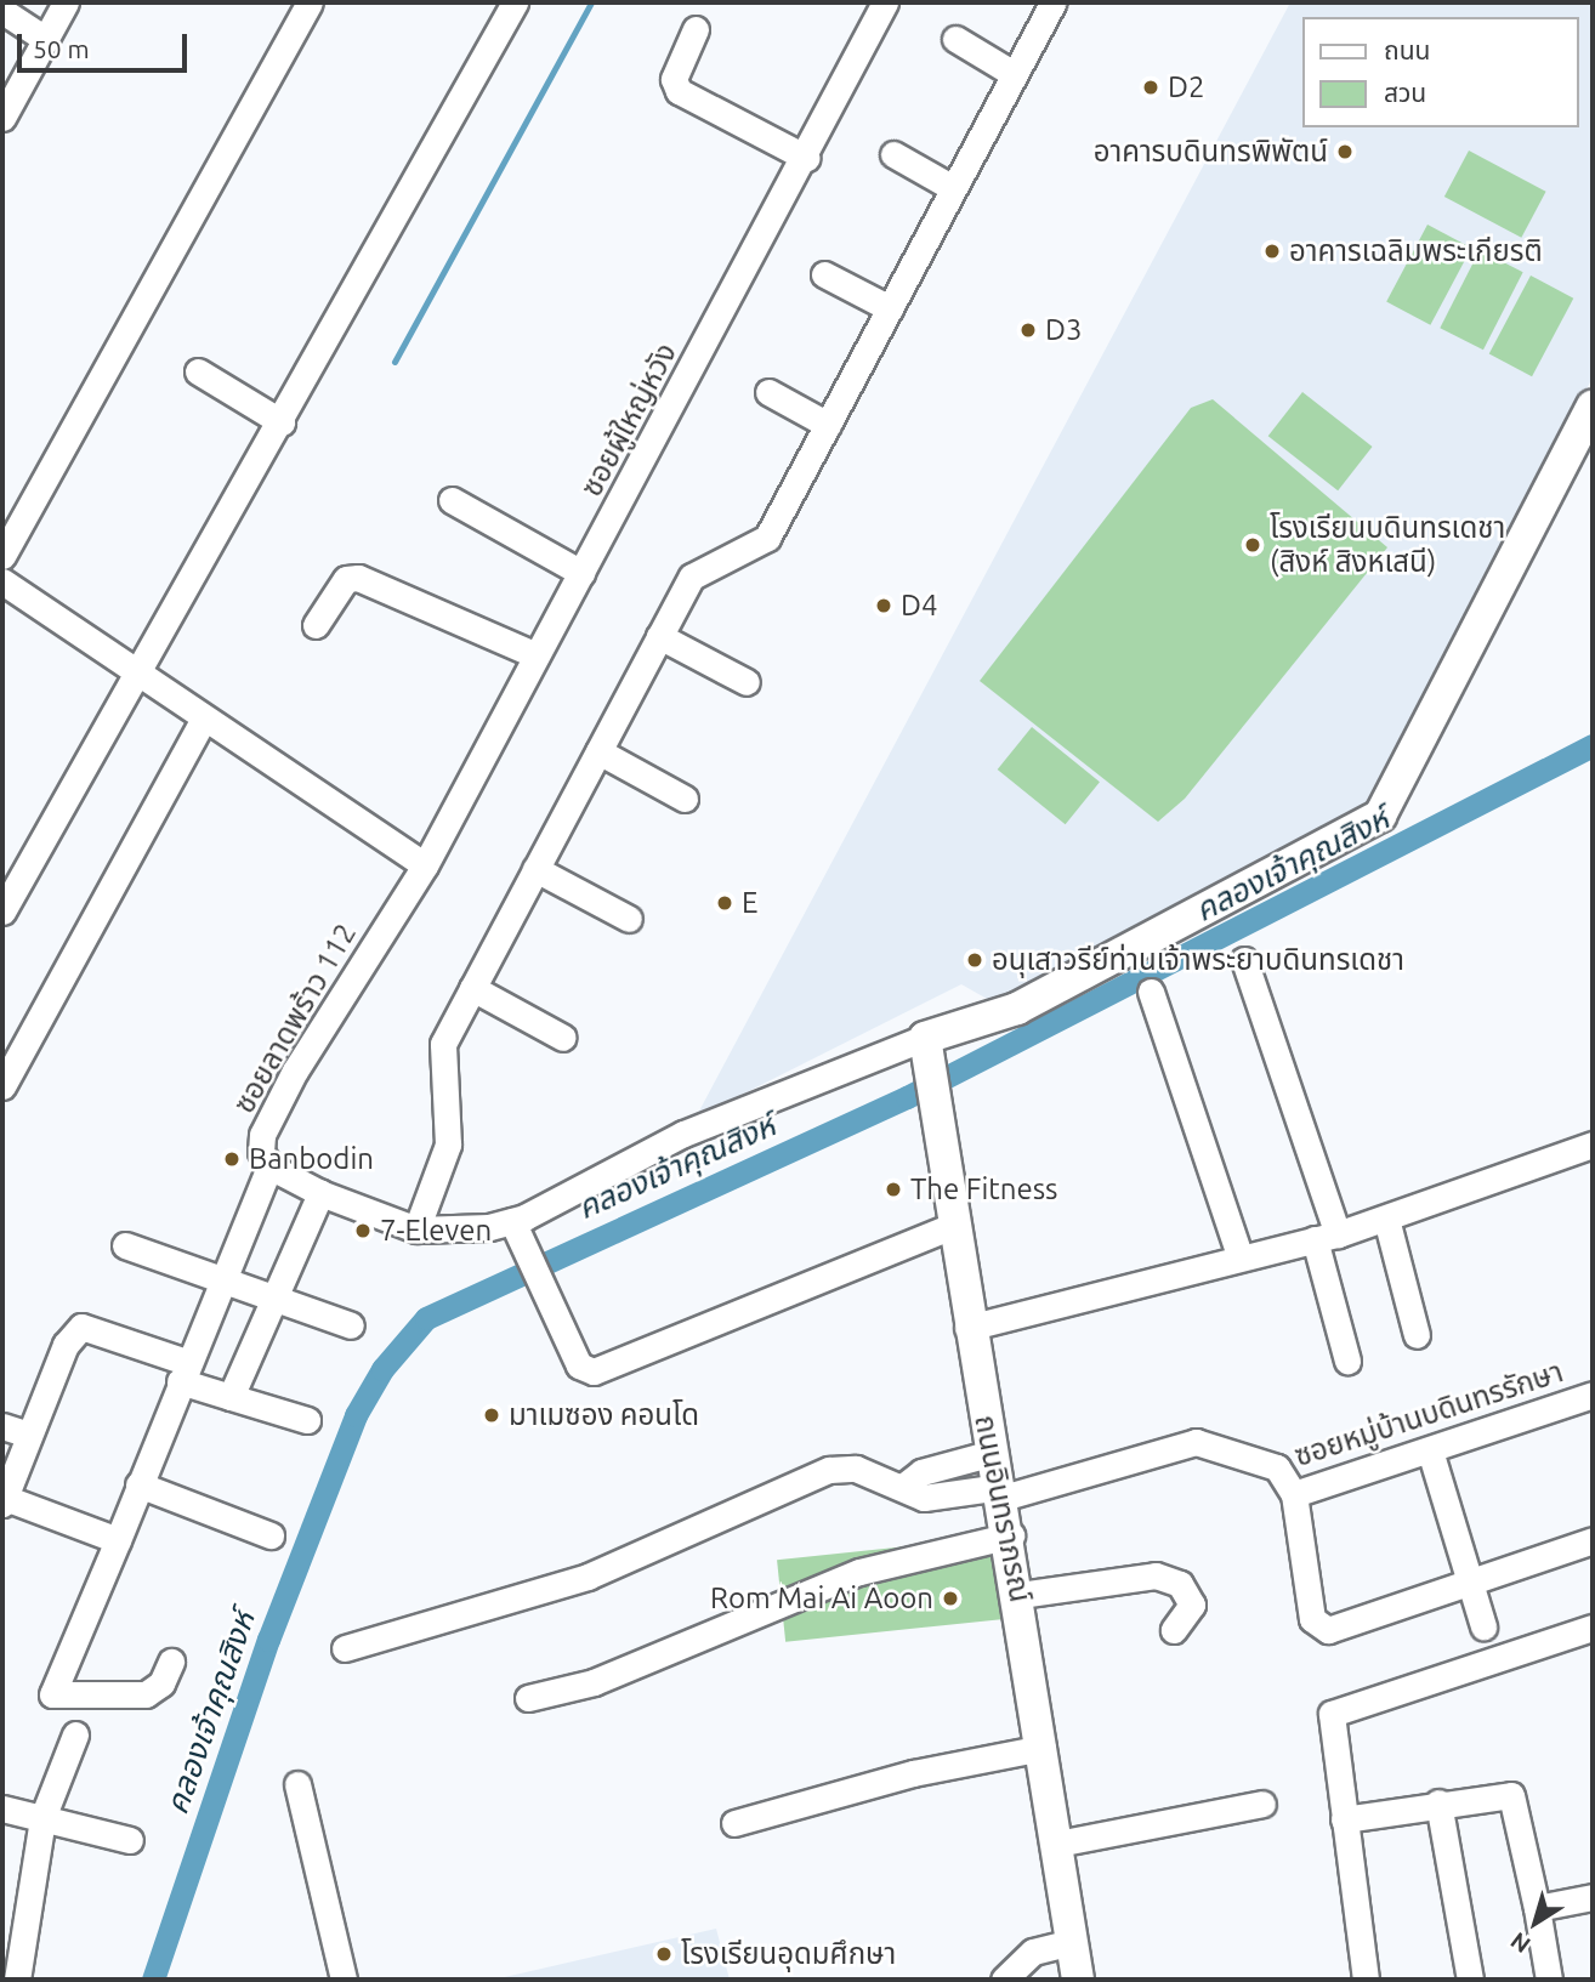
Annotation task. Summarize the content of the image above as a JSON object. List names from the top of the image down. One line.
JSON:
{"streets":{"street":["ซอยผู้ใหญ่หวัง","ซอยลาดพร้าว 112","ซอยหมู่บ้านบดินทรรักษา","ถนนอินทราภรณ์"]},"crossings":[["ซอยผู้ใหญ่หวัง","ซอยลาดพร้าว 112"],["ซอยหมู่บ้านบดินทรรักษา","ถนนอินทราภรณ์"]],"water":["คลองเจ้าคุณสิงห์"],"places":["D2","อาคารบดินทรพิพัตน์","อาคารเฉลิมพระเกียรติ","D3","โรงเรียนบดินทรเดชา (สิงห์ สิงหเสนี)","D4","E","อนุเสาวรีย์ท่านเจ้าพระยาบดินทรเดชา","Banbodin","The Fitness","7-Eleven","มาเมซอง คอนโด","Rom Mai Ai Aoon","โรงเรียนอุดมศึกษา"],"legend":["ถนน","สวน"],"scale_bar":"50 m","north":"bottom left"}
